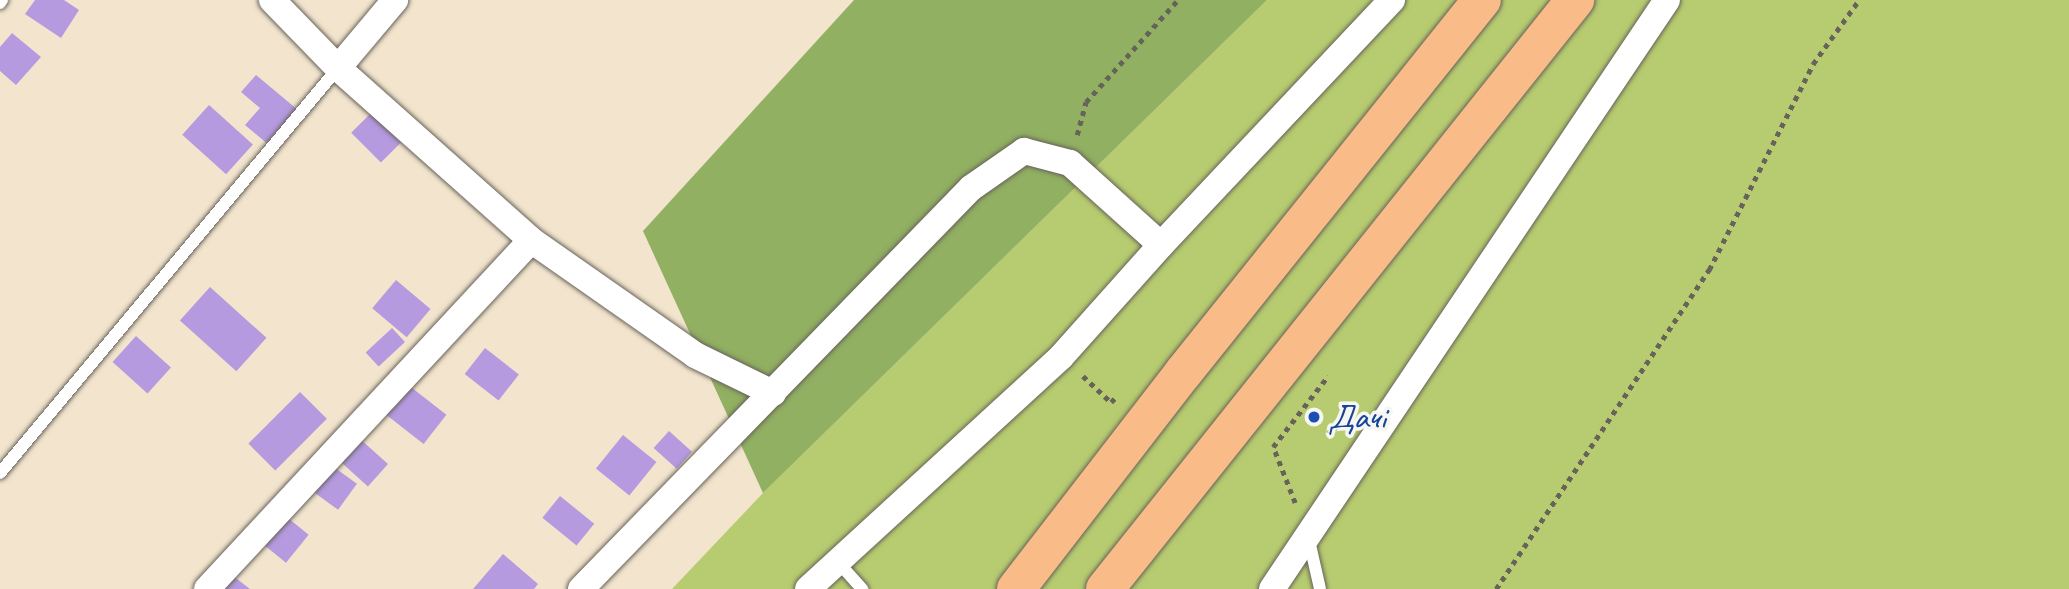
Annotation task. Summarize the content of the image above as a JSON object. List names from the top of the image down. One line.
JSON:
{"places":["Дачі"]}
